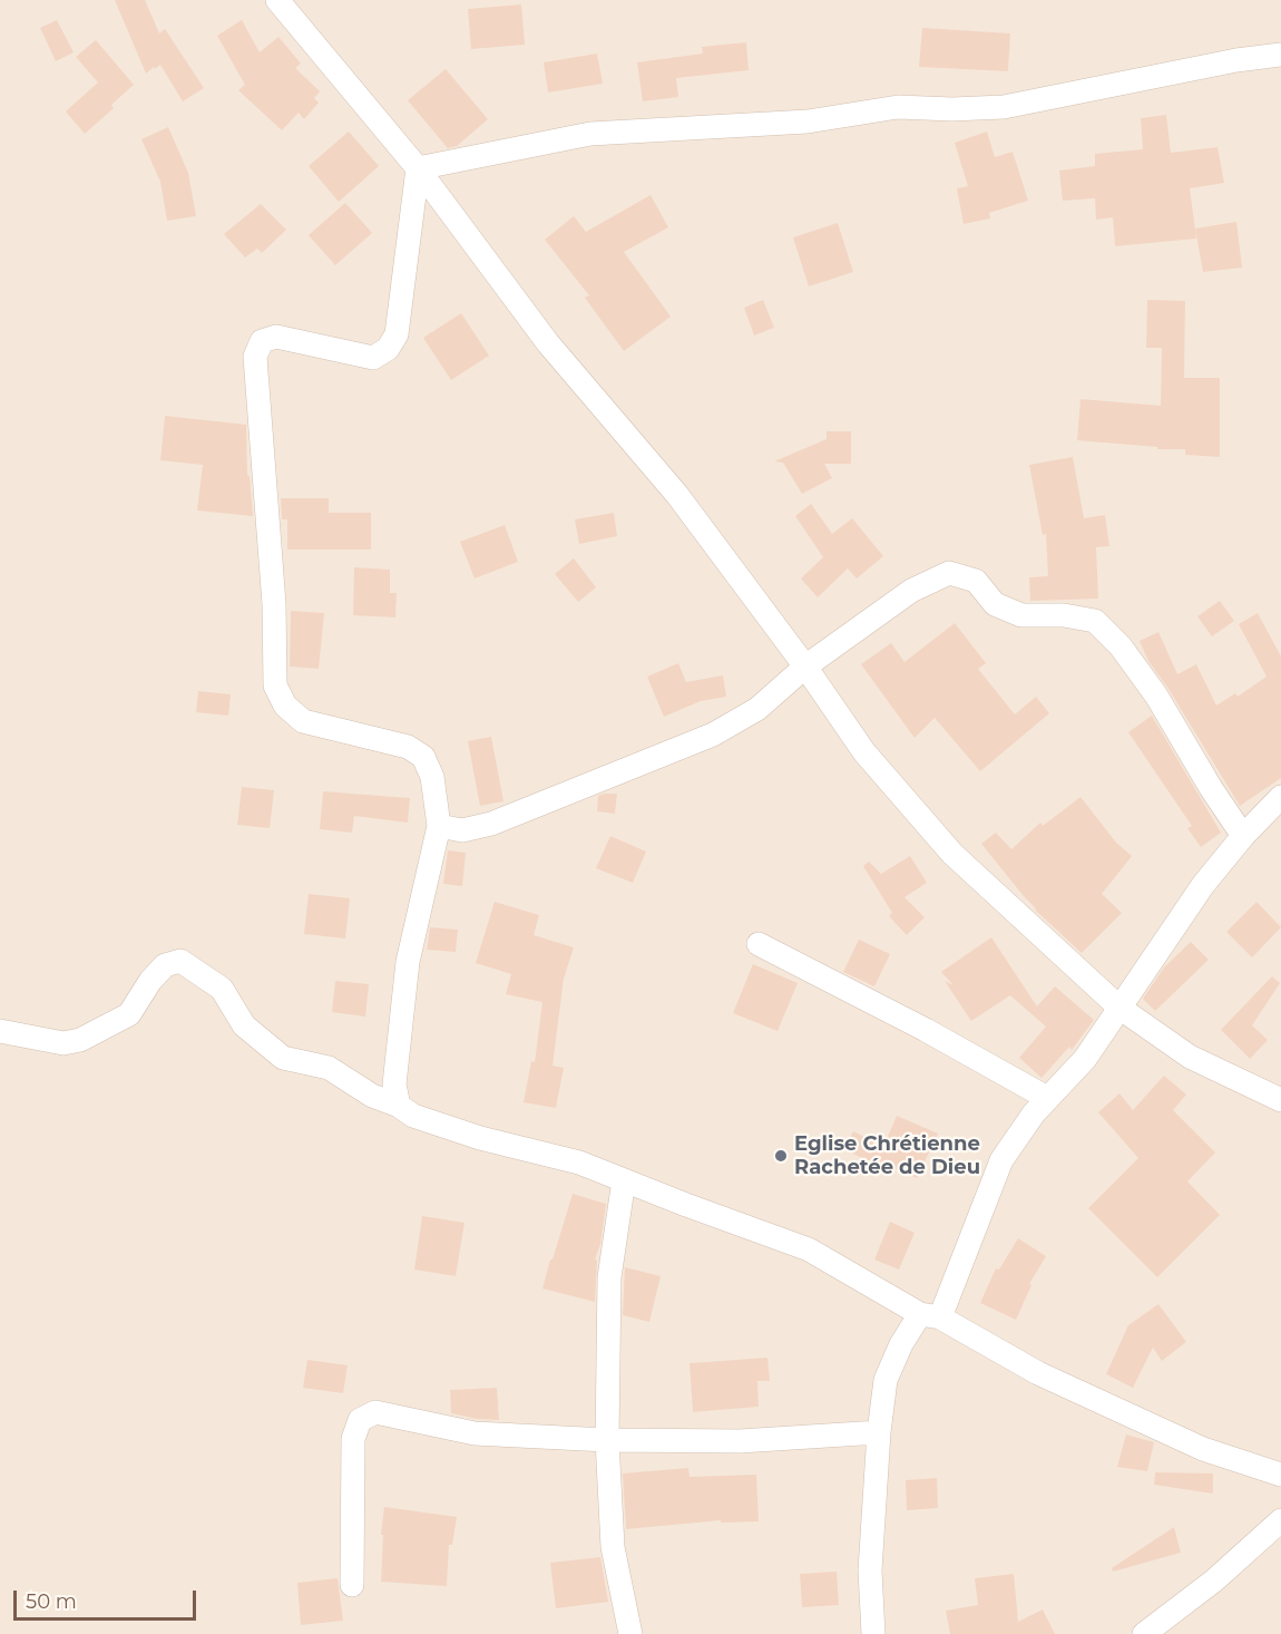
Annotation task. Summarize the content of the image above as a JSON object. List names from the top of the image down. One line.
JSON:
{"places":["Eglise Chrétienne Rachetée de Dieu"],"scale_bar":"50 m"}
